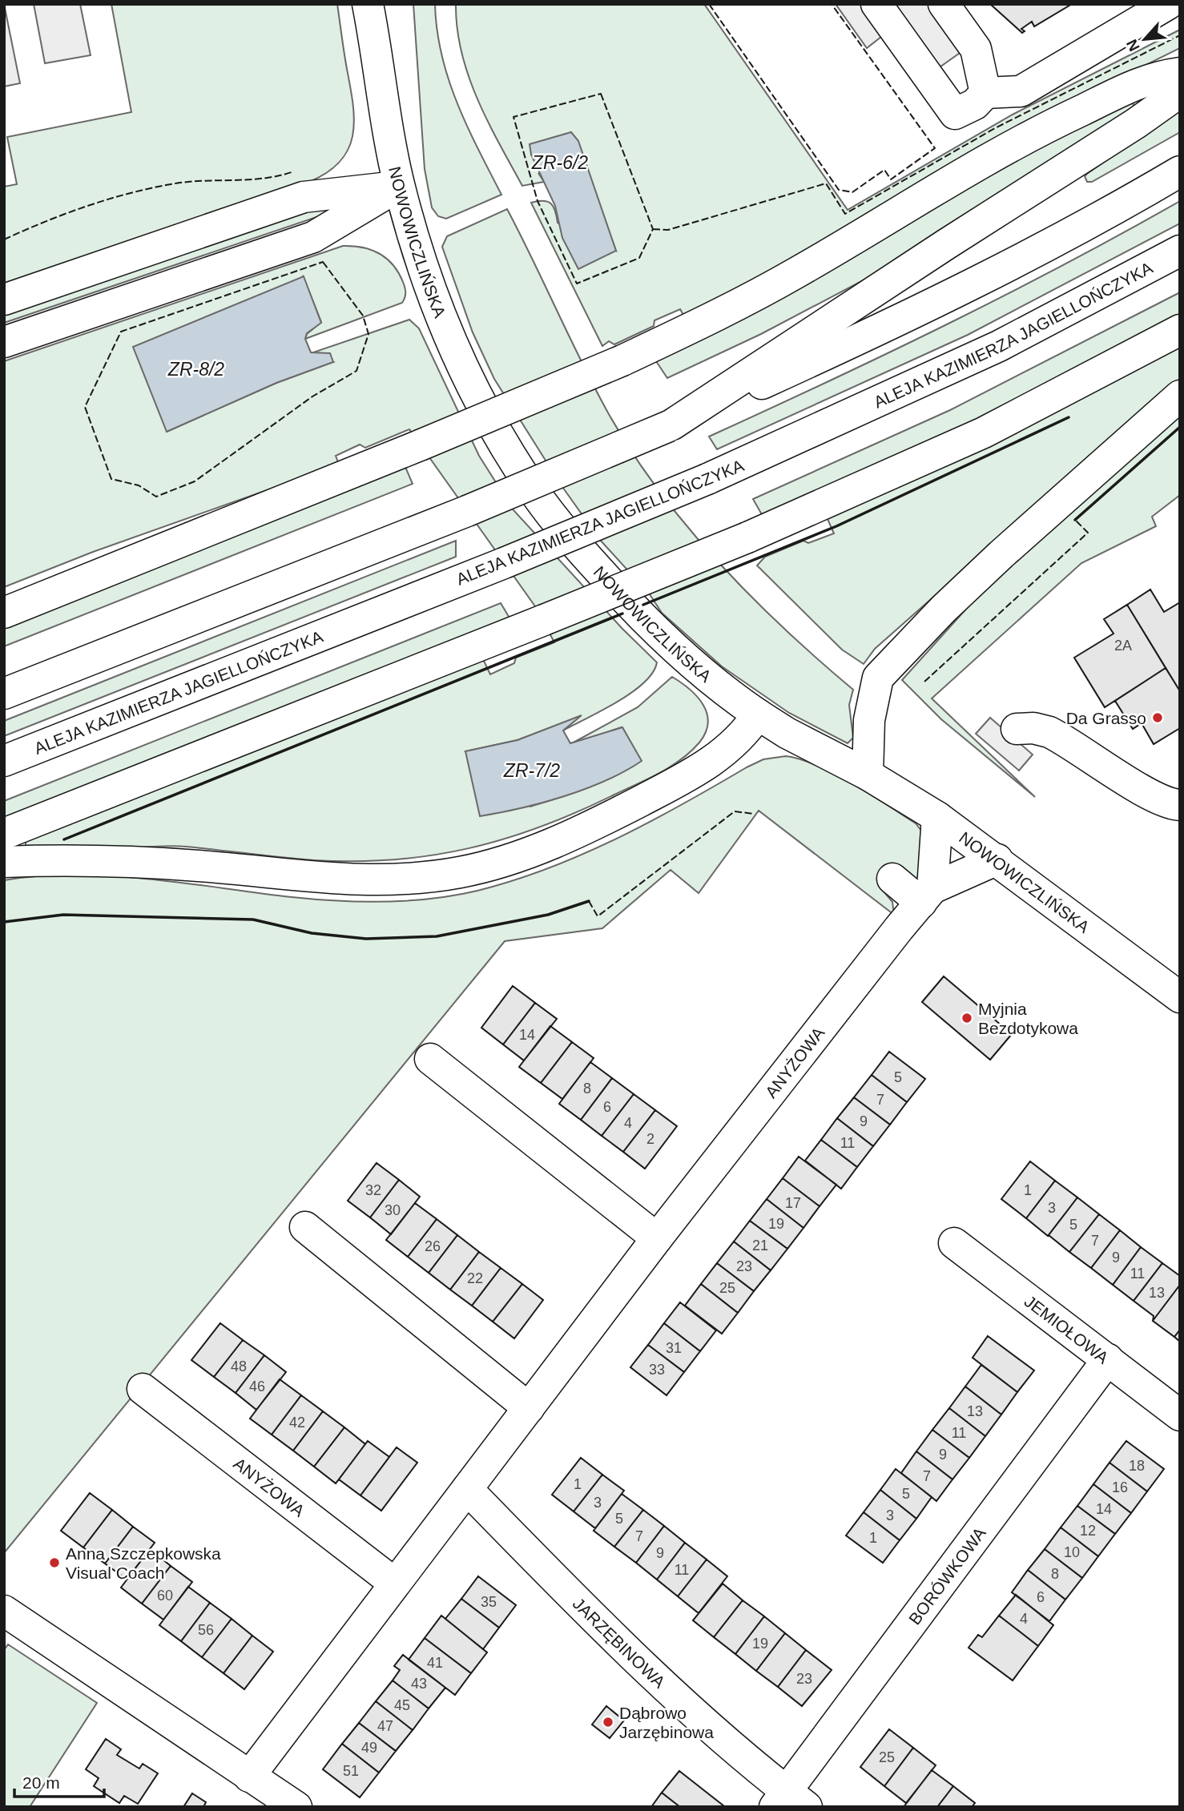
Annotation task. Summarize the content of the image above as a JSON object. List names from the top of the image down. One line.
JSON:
{"streets":{"main road":["NOWOWICZLIŃSKA","ALEJA KAZIMIERZA JAGIELLOŃCZYKA","ANYŻOWA","JEMIOŁOWA","BORÓWKOWA","JARZĘBINOWA"]},"crossings":[["ANYŻOWA","JARZĘBINOWA"],["JEMIOŁOWA","BORÓWKOWA"],["BORÓWKOWA","JARZĘBINOWA"]],"water":["ZR-6/2","ZR-8/2","ZR-7/2"],"places":["Da Grasso","Myjnia Bezdotykowa","Anna Szczepkowska Visual Coach","Dąbrowo Jarzębinowa"],"house_numbers":["2A","14","5","8","7","6","9","4","2","11","32","1","17","3","30","19","5","7","21","26","9","23","11","22","25","13","31","48","33","46","13","42","11","9","18","7","1","16","5","3","14","3","5","12","7","1","10","9","11","8","60","6","35","4","56","19","41","23","43","45","47","49","25","51"],"scale_bar":"20 m","north":"bottom left"}
